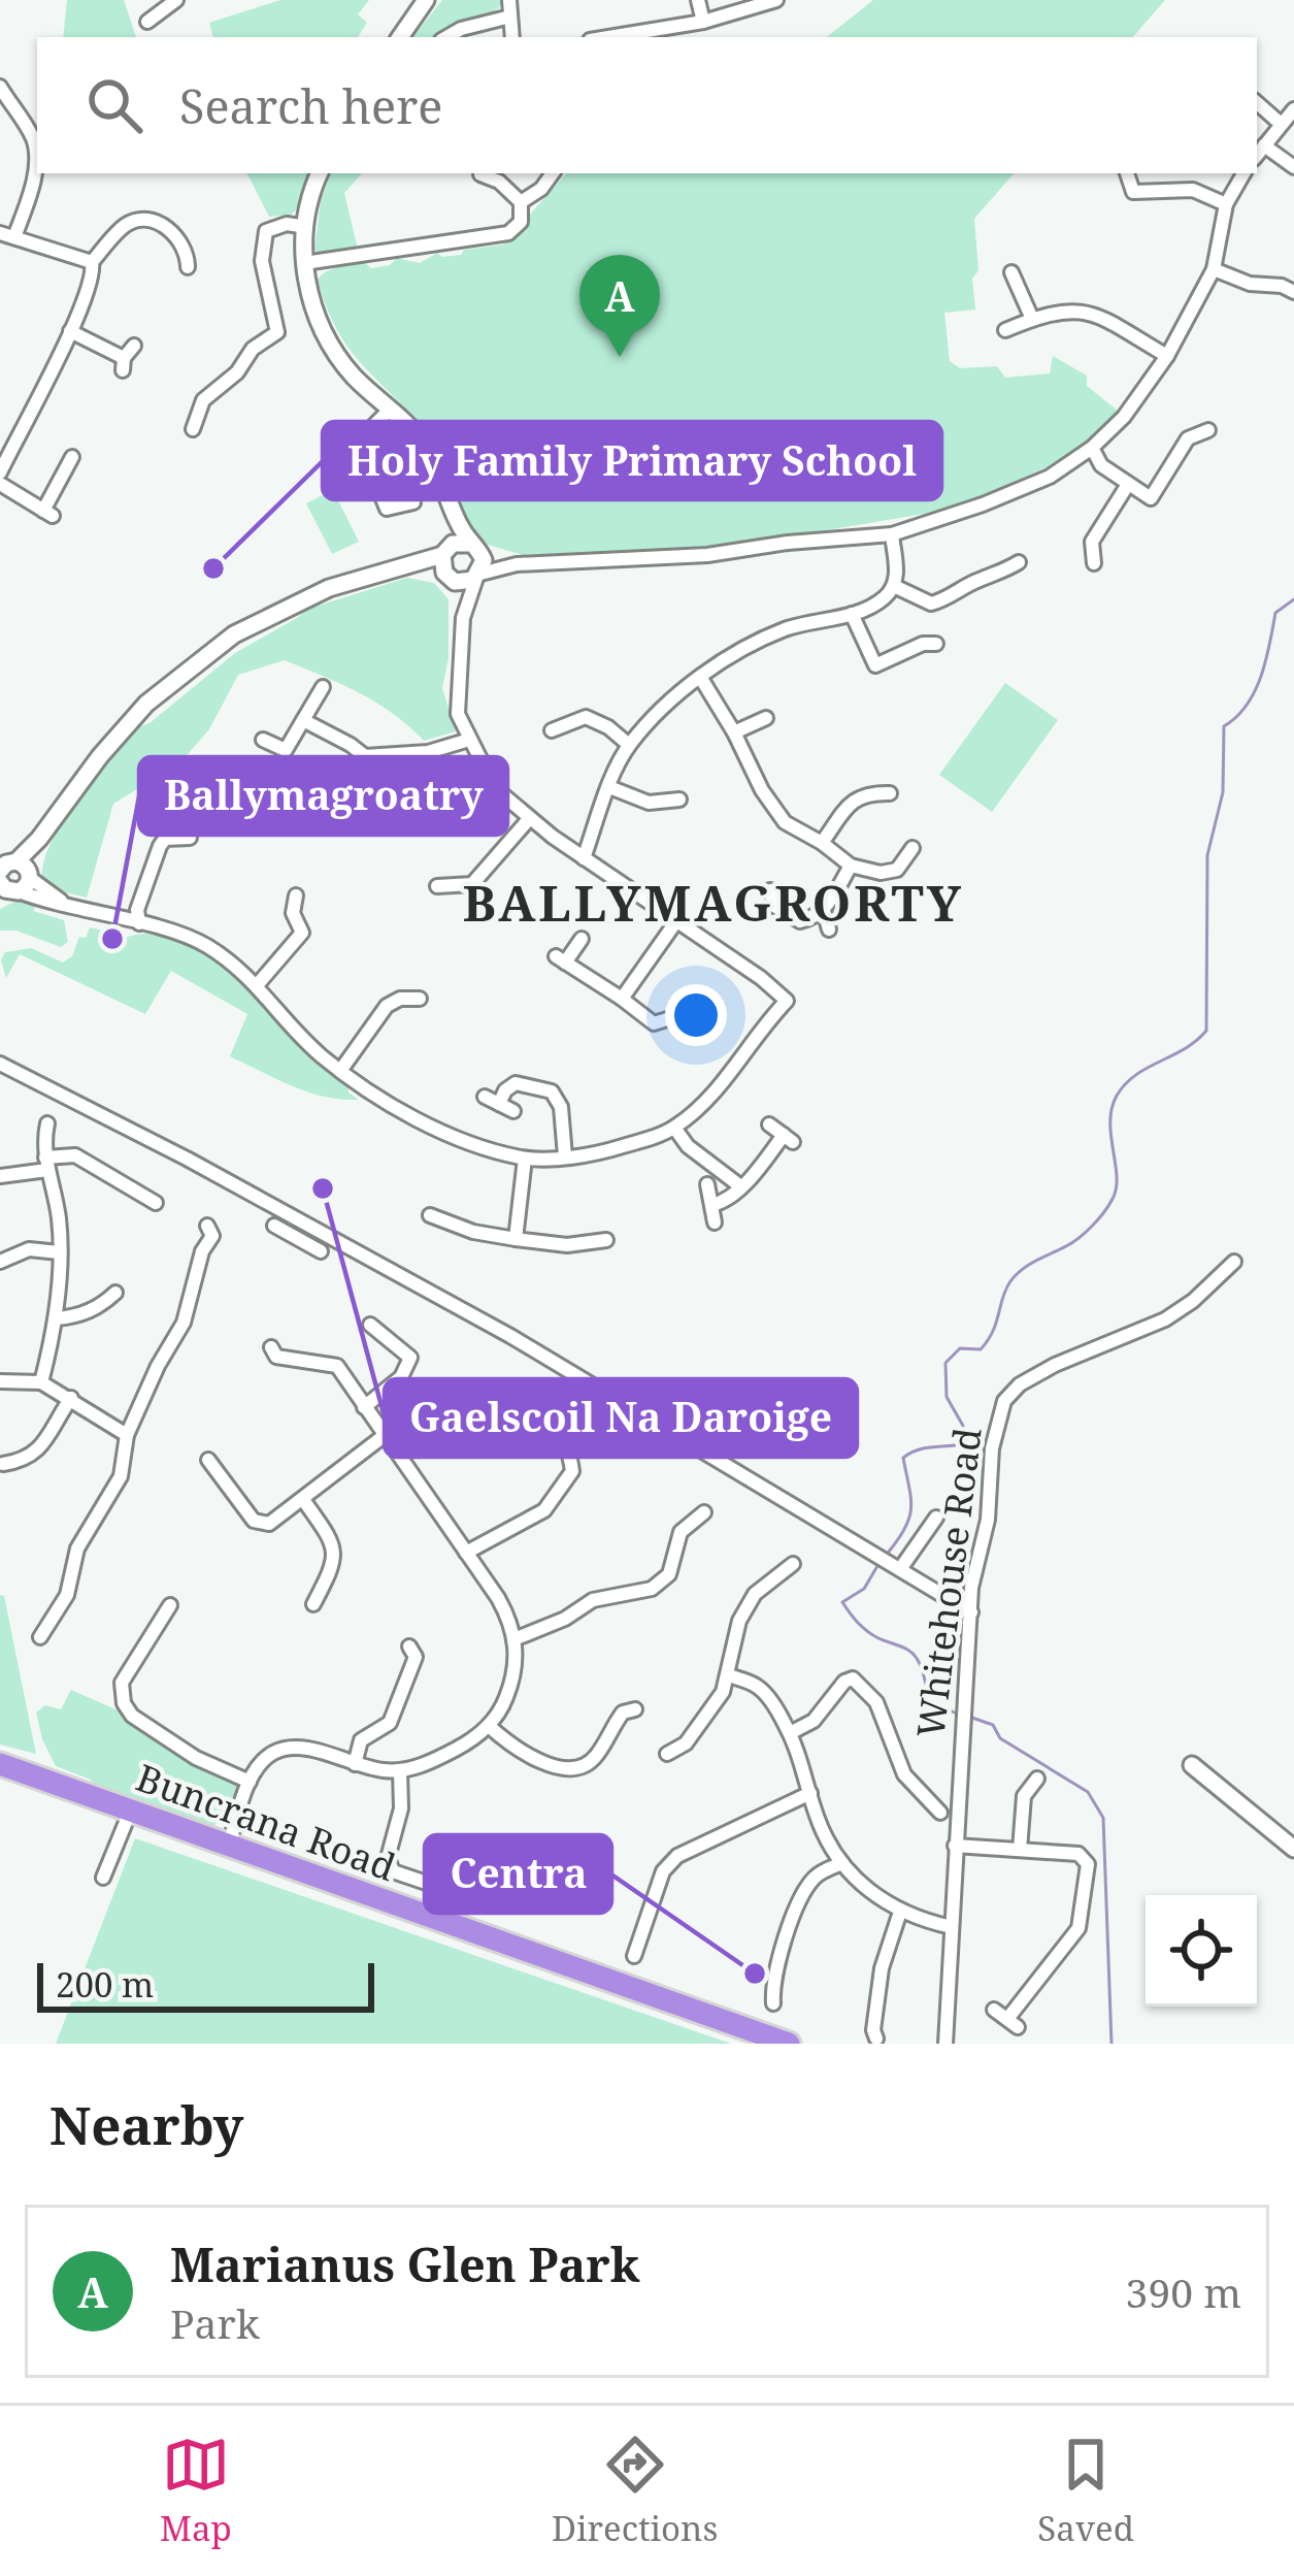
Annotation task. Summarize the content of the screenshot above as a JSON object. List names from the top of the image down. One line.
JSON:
{"streets":{"highway":["Buncrana Road"],"street":["Whitehouse Road"]},"districts":["BALLYMAGRORTY"],"places":["Holy Family Primary School","Ballymagroatry","Gaelscoil Na Daroige","Centra"],"scale_bar":"200 m","page":{"search":"Search here","pins":"A","scale":"200 m","heading":"Nearby","list":[{"mark":"A","name":"Marianus Glen Park","note":"Park","value":"390 m"}],"nav":["Map","Directions","Saved"]}}
